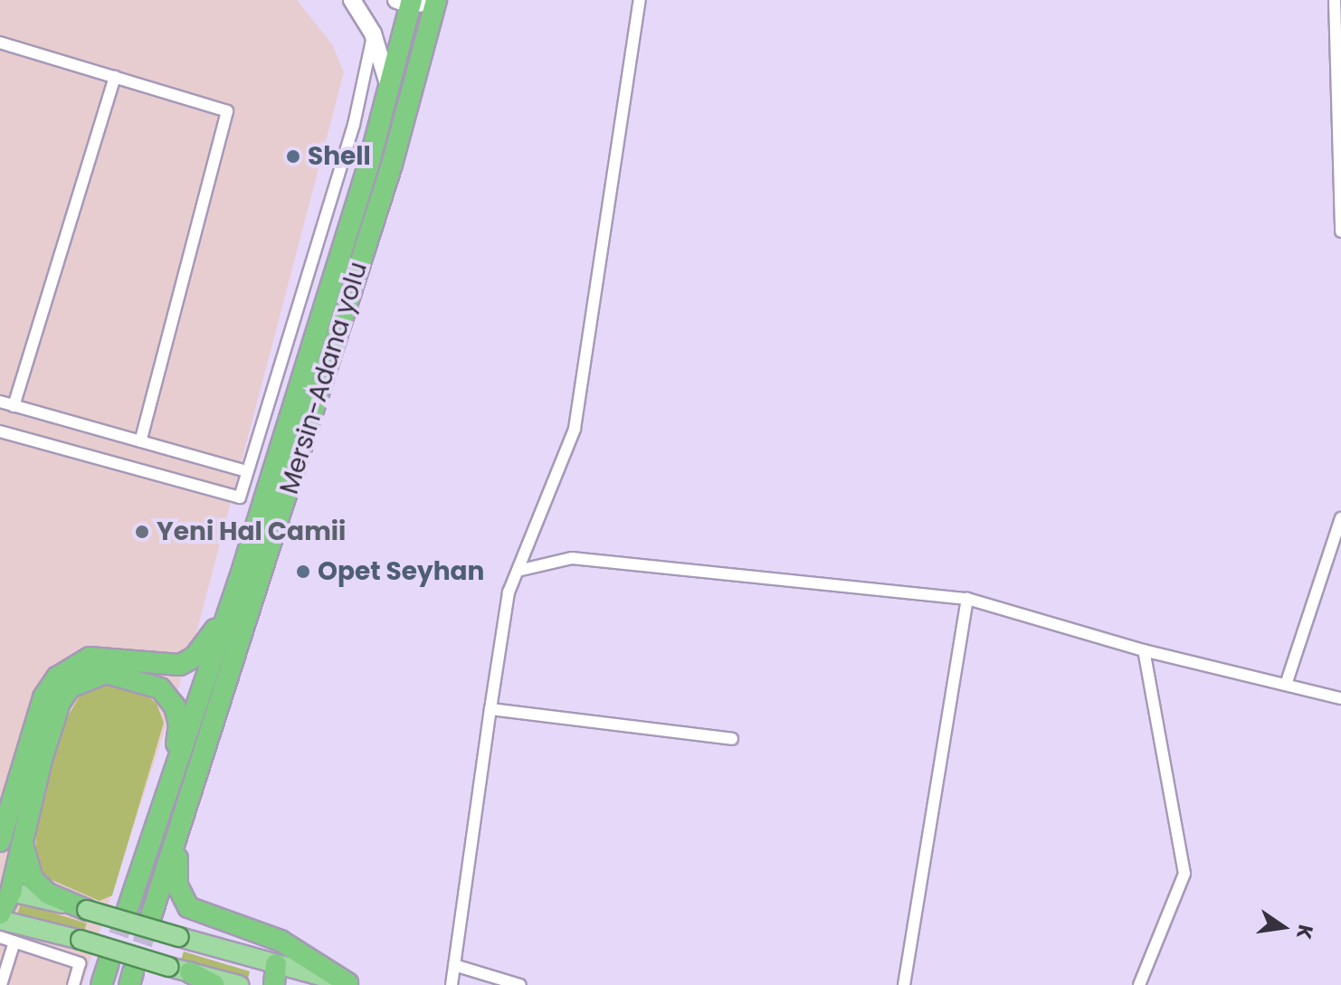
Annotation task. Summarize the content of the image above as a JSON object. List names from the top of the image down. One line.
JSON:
{"streets":{"highway":["Mersin-Adana yolu"]},"places":["Shell","Yeni Hal Camii","Opet Seyhan"],"north":"right"}
